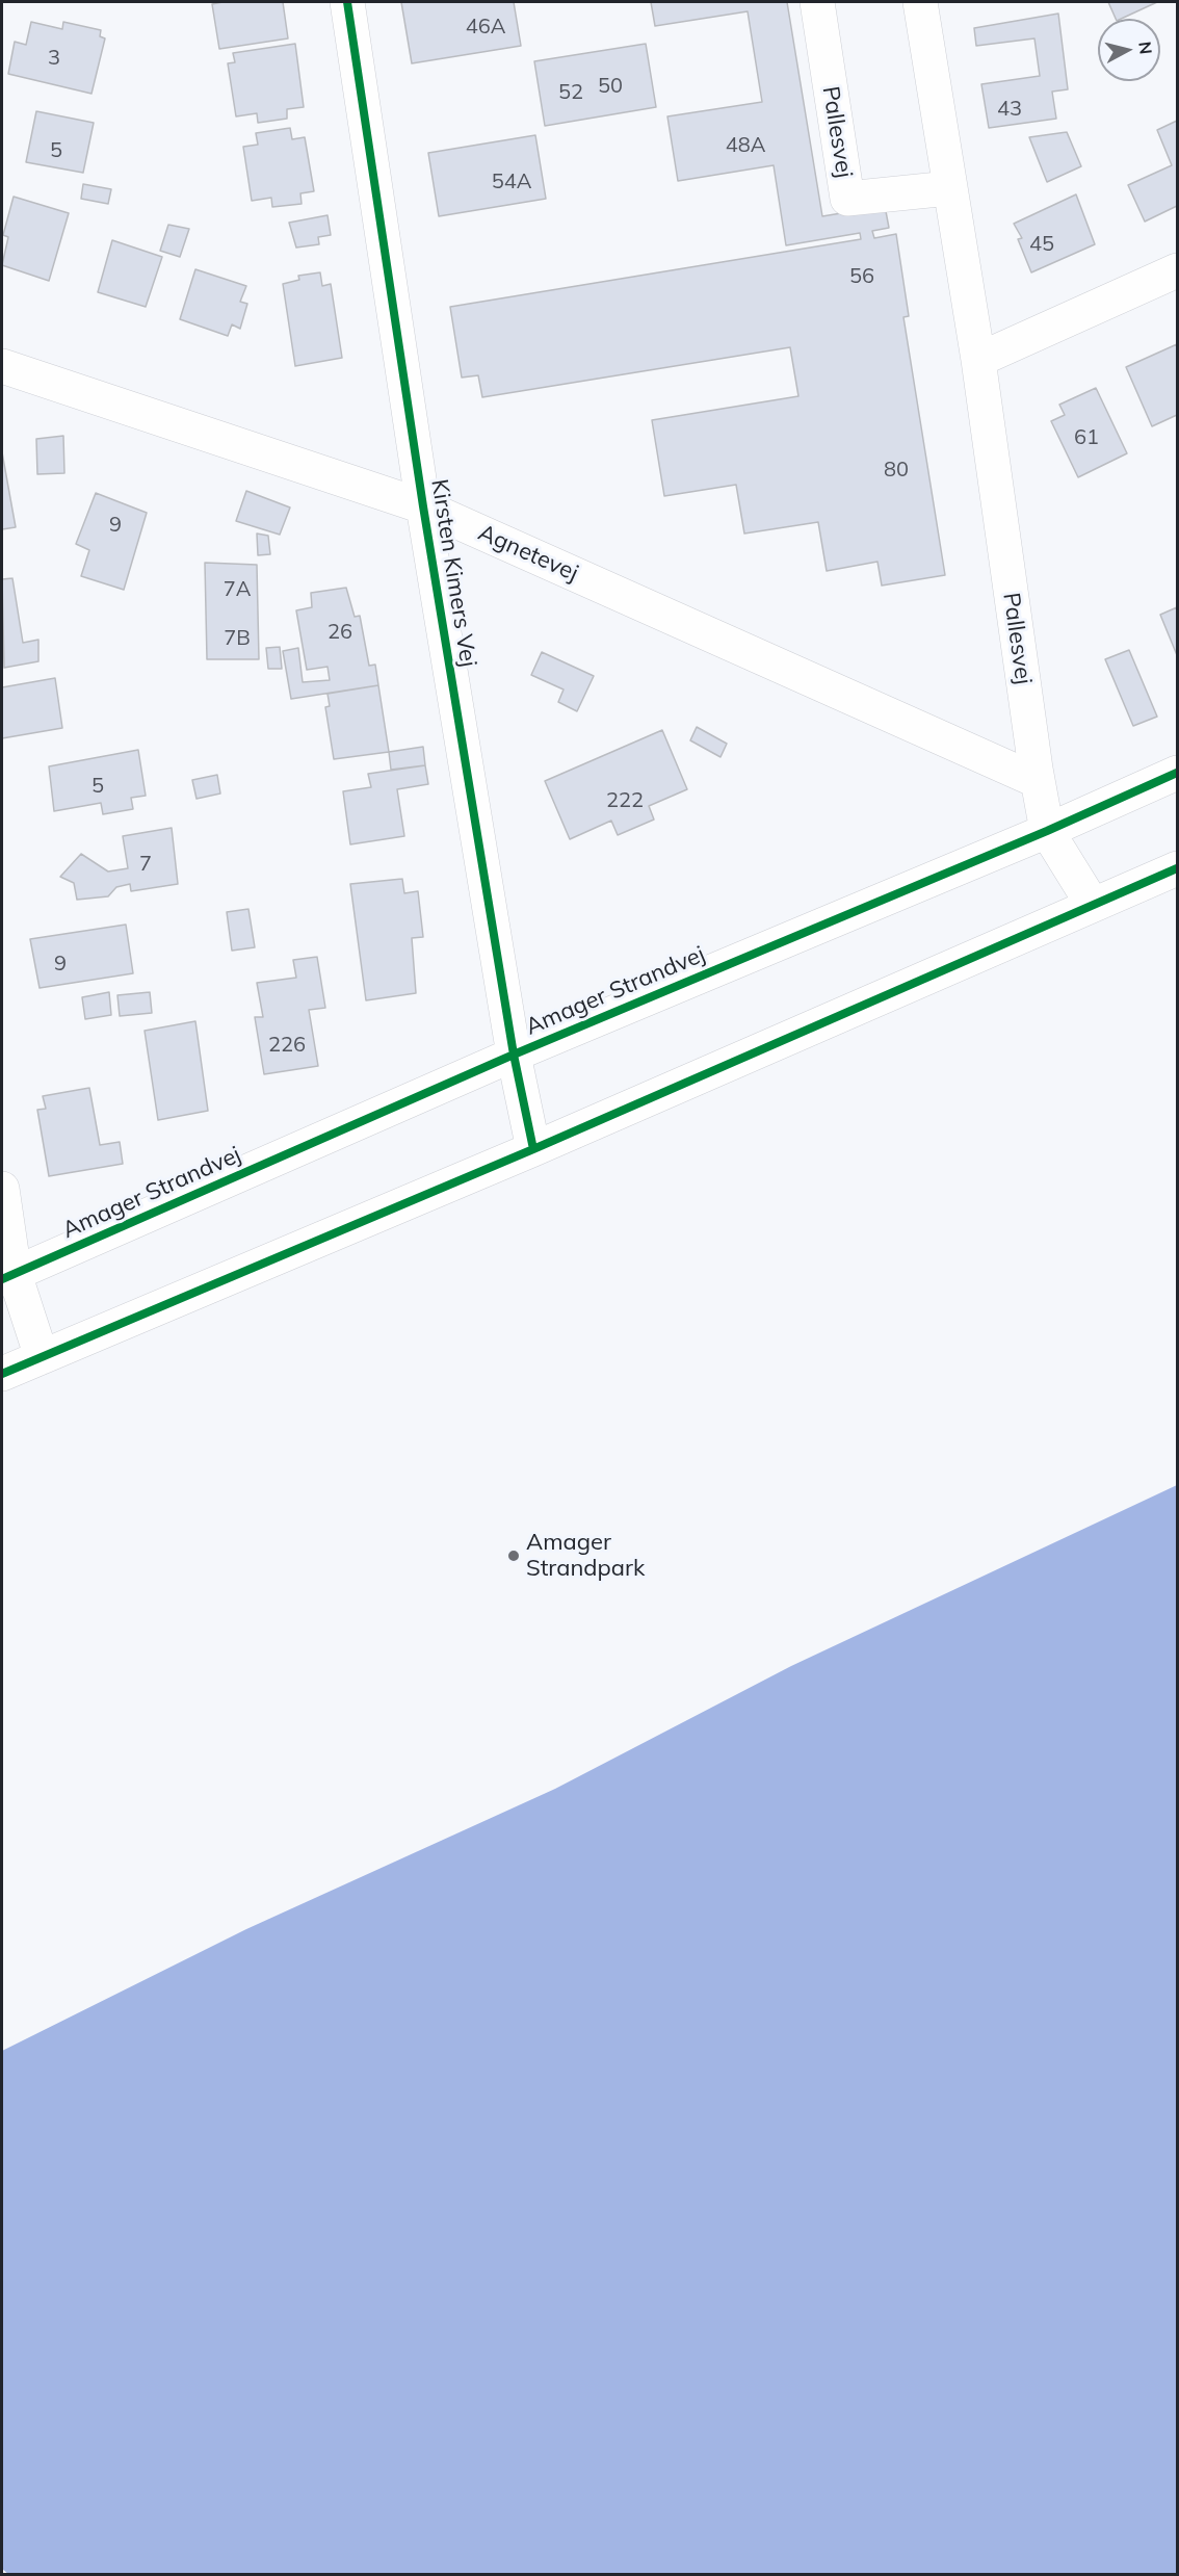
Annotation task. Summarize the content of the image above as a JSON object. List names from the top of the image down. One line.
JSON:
{"streets":{"street":["Pallesvej","Agnetevej","Kirsten Kimers Vej","Amager Strandvej"]},"crossings":[["Pallesvej","Agnetevej"],["Pallesvej","Amager Strandvej"],["Agnetevej","Kirsten Kimers Vej"],["Kirsten Kimers Vej","Amager Strandvej"]],"places":["Amager Strandpark"],"house_numbers":["46A","3","50","52","43","48A","5","54A","45","56","61","80","9","7A","26","7B","5","222","7","9","226"],"north":"right"}
